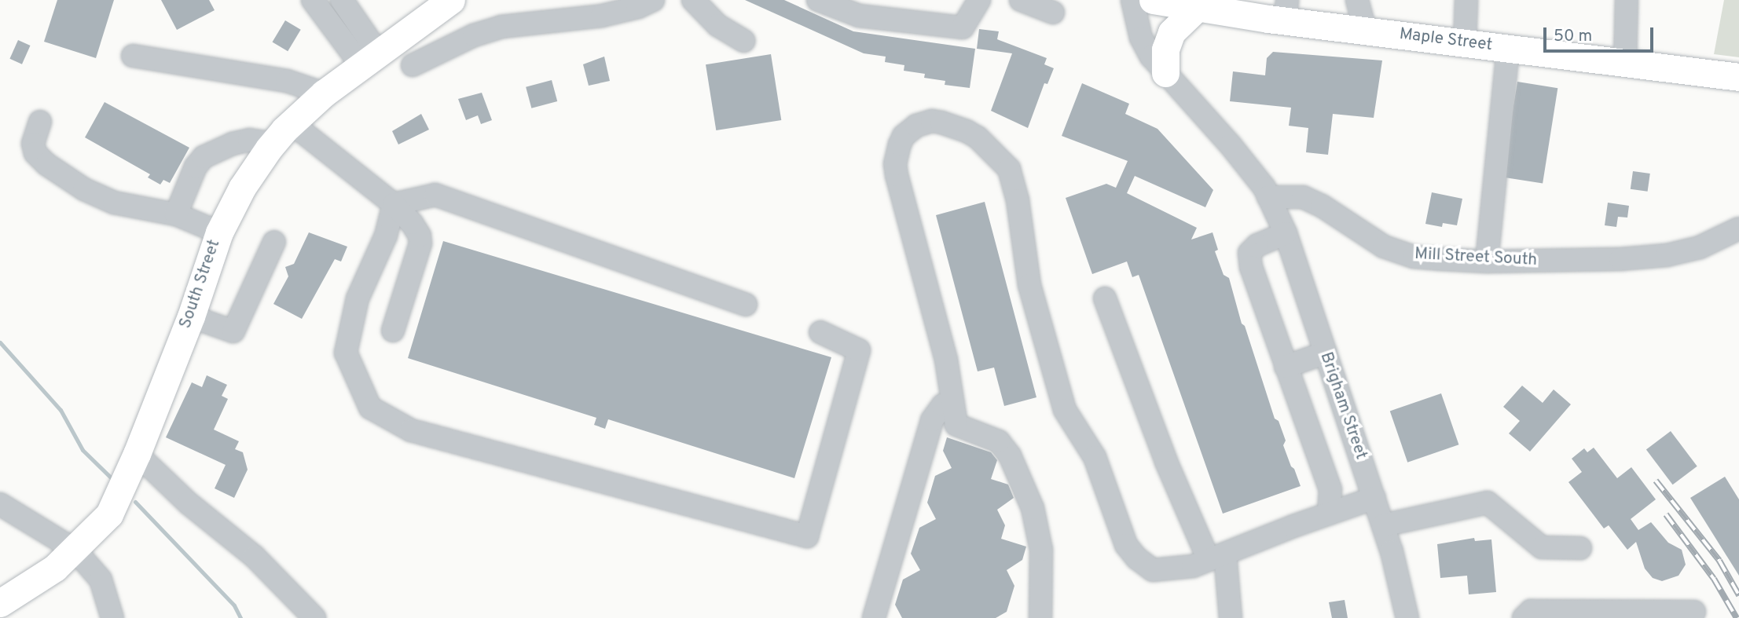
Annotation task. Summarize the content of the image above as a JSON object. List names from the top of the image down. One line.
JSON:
{"streets":{"main road":["Maple Street","South Street"],"street":["Mill Street South","Brigham Street"]},"crossings":[["Mill Street South","Brigham Street"]],"scale_bar":"50 m"}
